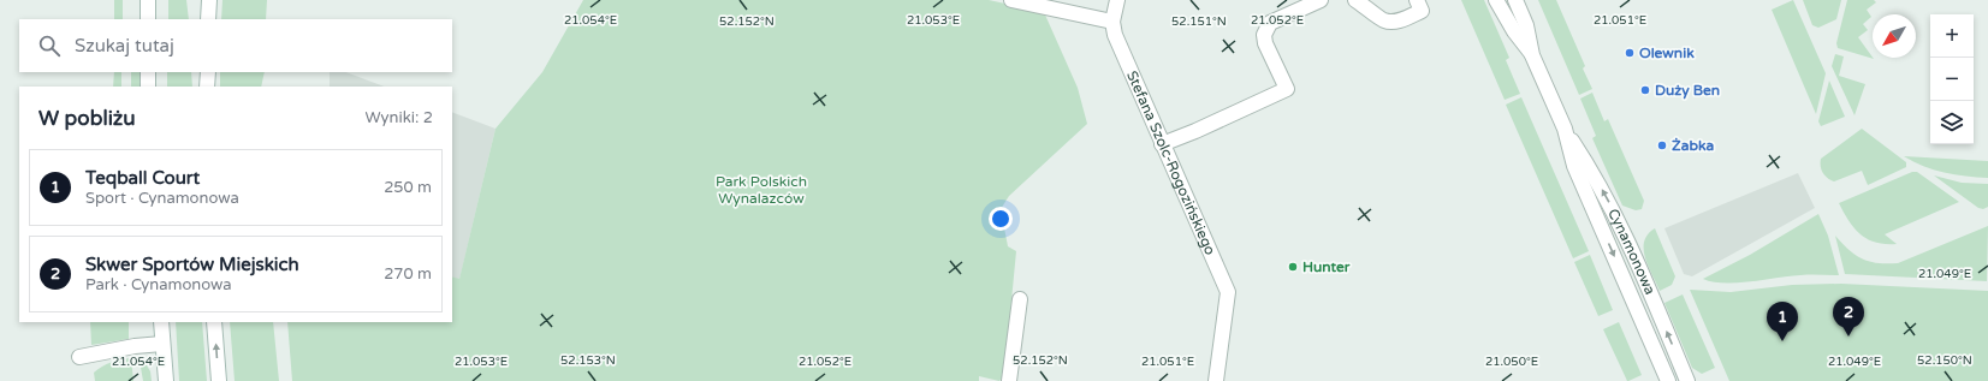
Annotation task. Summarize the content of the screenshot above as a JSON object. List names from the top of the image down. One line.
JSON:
{"streets":{"street":["Stefana Szolc-Rogozińskiego","Cynamonowa"]},"parks":["Park Polskich Wynalazców"],"places":["Olewnik","Duży Ben","Żabka","Hunter"],"north":"bottom left","page":{"map_buttons":["+","−"],"search":"Szukaj tutaj","heading":["W pobliżu","Wyniki: 2"],"list":[{"mark":"1","name":"Teqball Court","note":"Sport · Cynamonowa","value":"250 m"},{"mark":"2","name":"Skwer Sportów Miejskich","note":"Park · Cynamonowa","value":"270 m"}],"pins":["2","1"]},"coordinates":["21.054°E","21.053°E","21.051°E","21.052°E","52.152°N","52.151°N","21.049°E","52.153°N","52.150°N","21.050°E"]}
